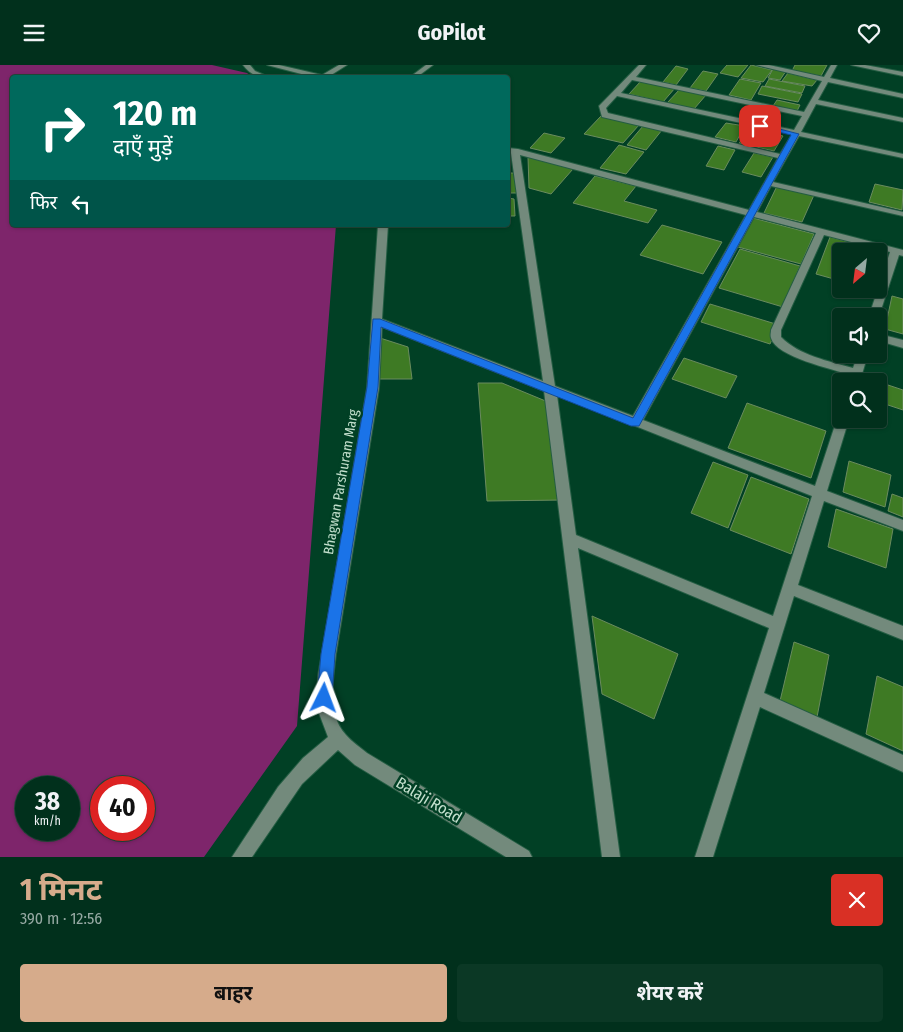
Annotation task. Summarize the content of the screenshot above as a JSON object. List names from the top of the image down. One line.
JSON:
{"streets":{"street":["Bhagwan Parshuram Marg","Balaji Road"]},"crossings":[["Bhagwan Parshuram Marg","Balaji Road"]],"north":"bottom left","page":{"header":"GoPilot","turn":["120 m","दाएँ मुड़ें"],"then":"फिर","speed":"38 km/h","limit":"40","heading":["1 मिनट","390 m · 12:56"],"buttons":["बाहर","शेयर करें"]}}
